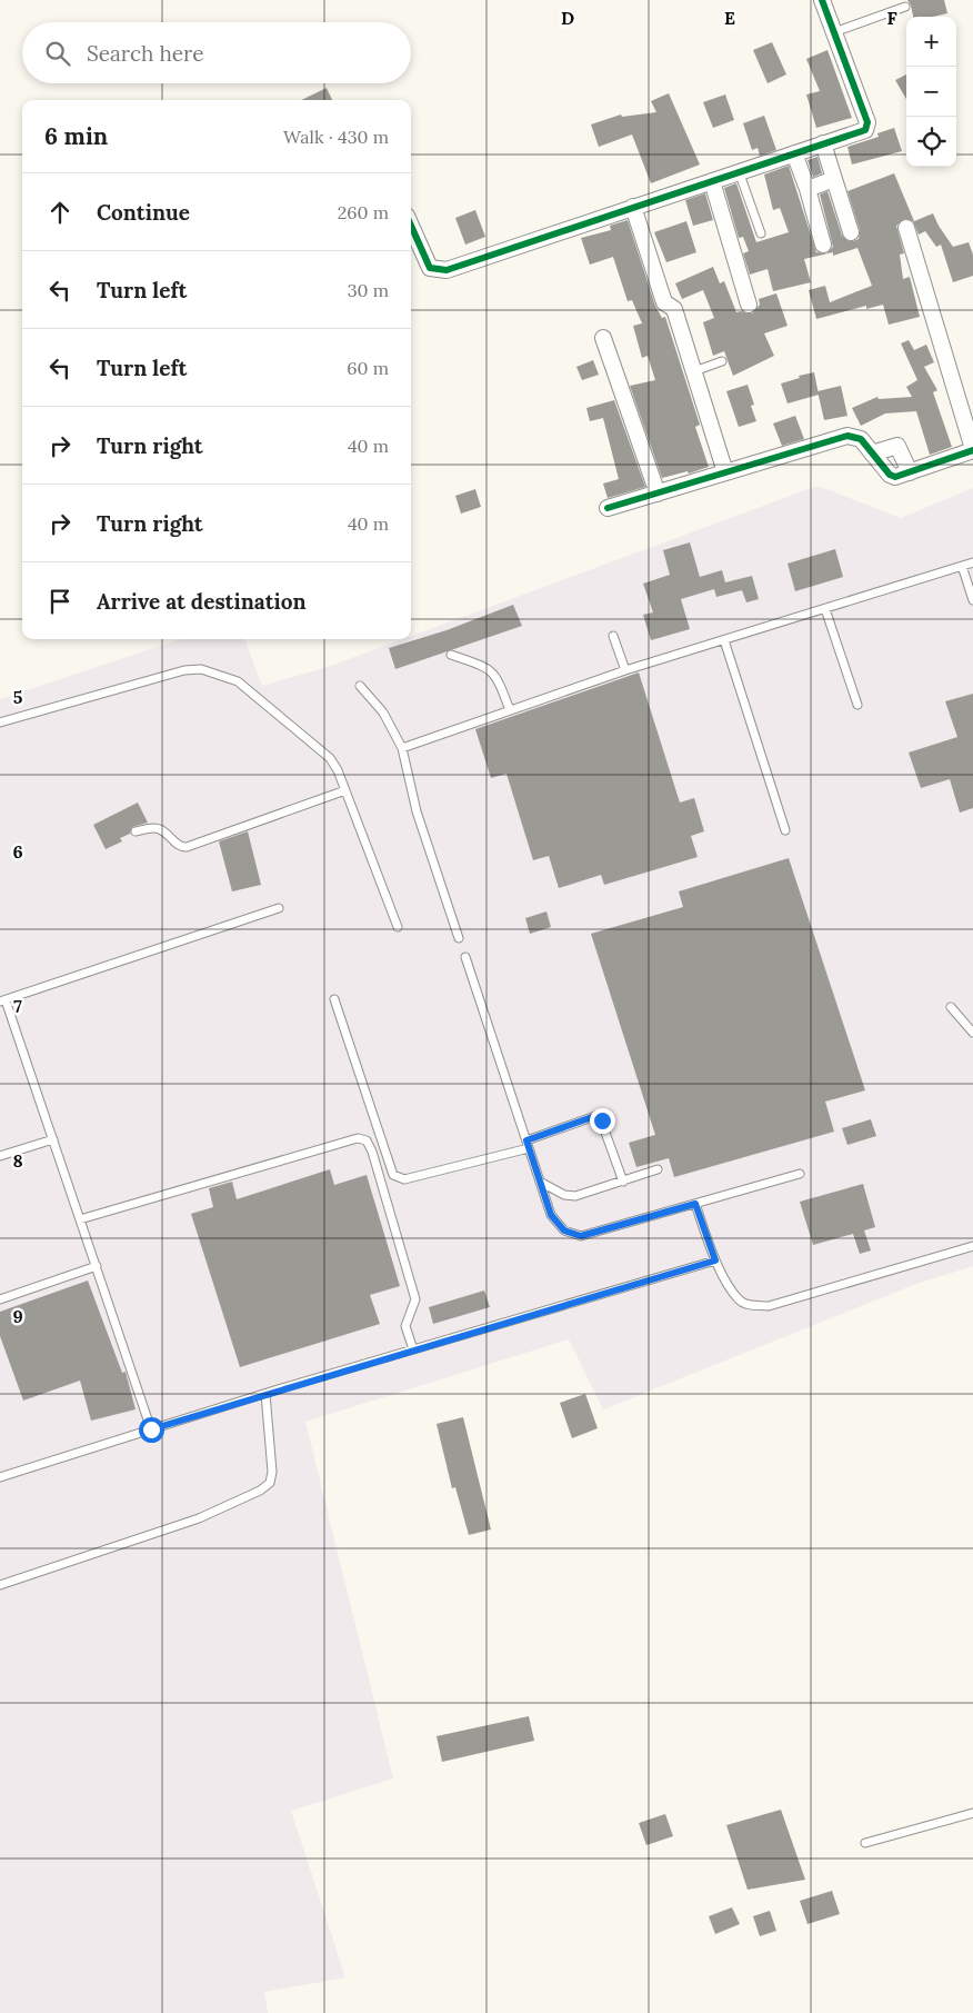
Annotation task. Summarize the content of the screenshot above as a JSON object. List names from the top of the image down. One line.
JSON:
{"page":{"map_buttons":["+","−"],"search":"Search here","heading":["6 min","Walk · 430 m"],"list":[["Continue","260 m"],["Turn left","30 m"],["Turn left","60 m"],["Turn right","40 m"],["Turn right","40 m"],"Arrive at destination"]},"grid":{"columns":["D","E","F"],"rows":["5","6","7","8","9"]}}
